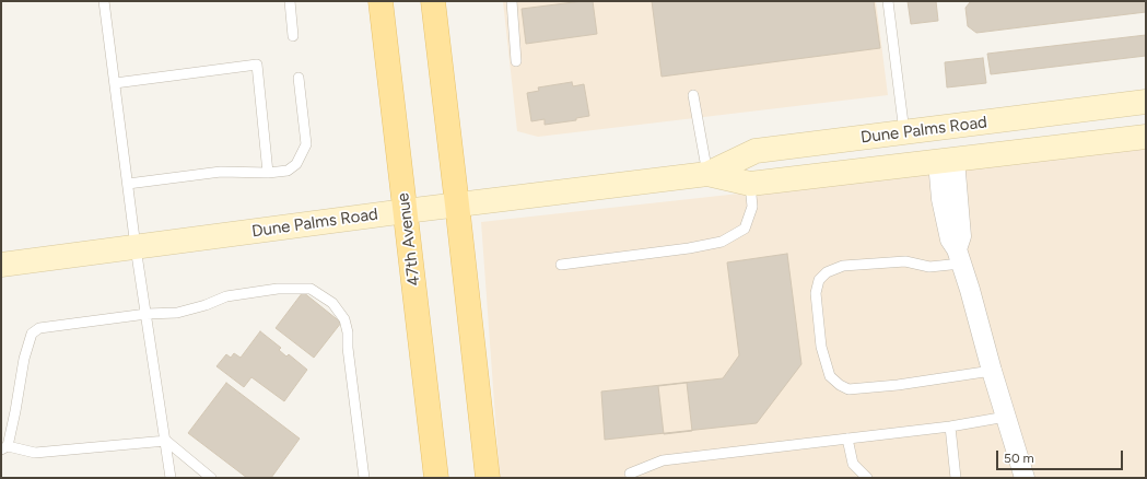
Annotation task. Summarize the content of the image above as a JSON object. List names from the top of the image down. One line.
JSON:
{"streets":{"main road":["Dune Palms Road","47th Avenue"]},"crossings":[["Dune Palms Road","47th Avenue"]],"scale_bar":"50 m"}
